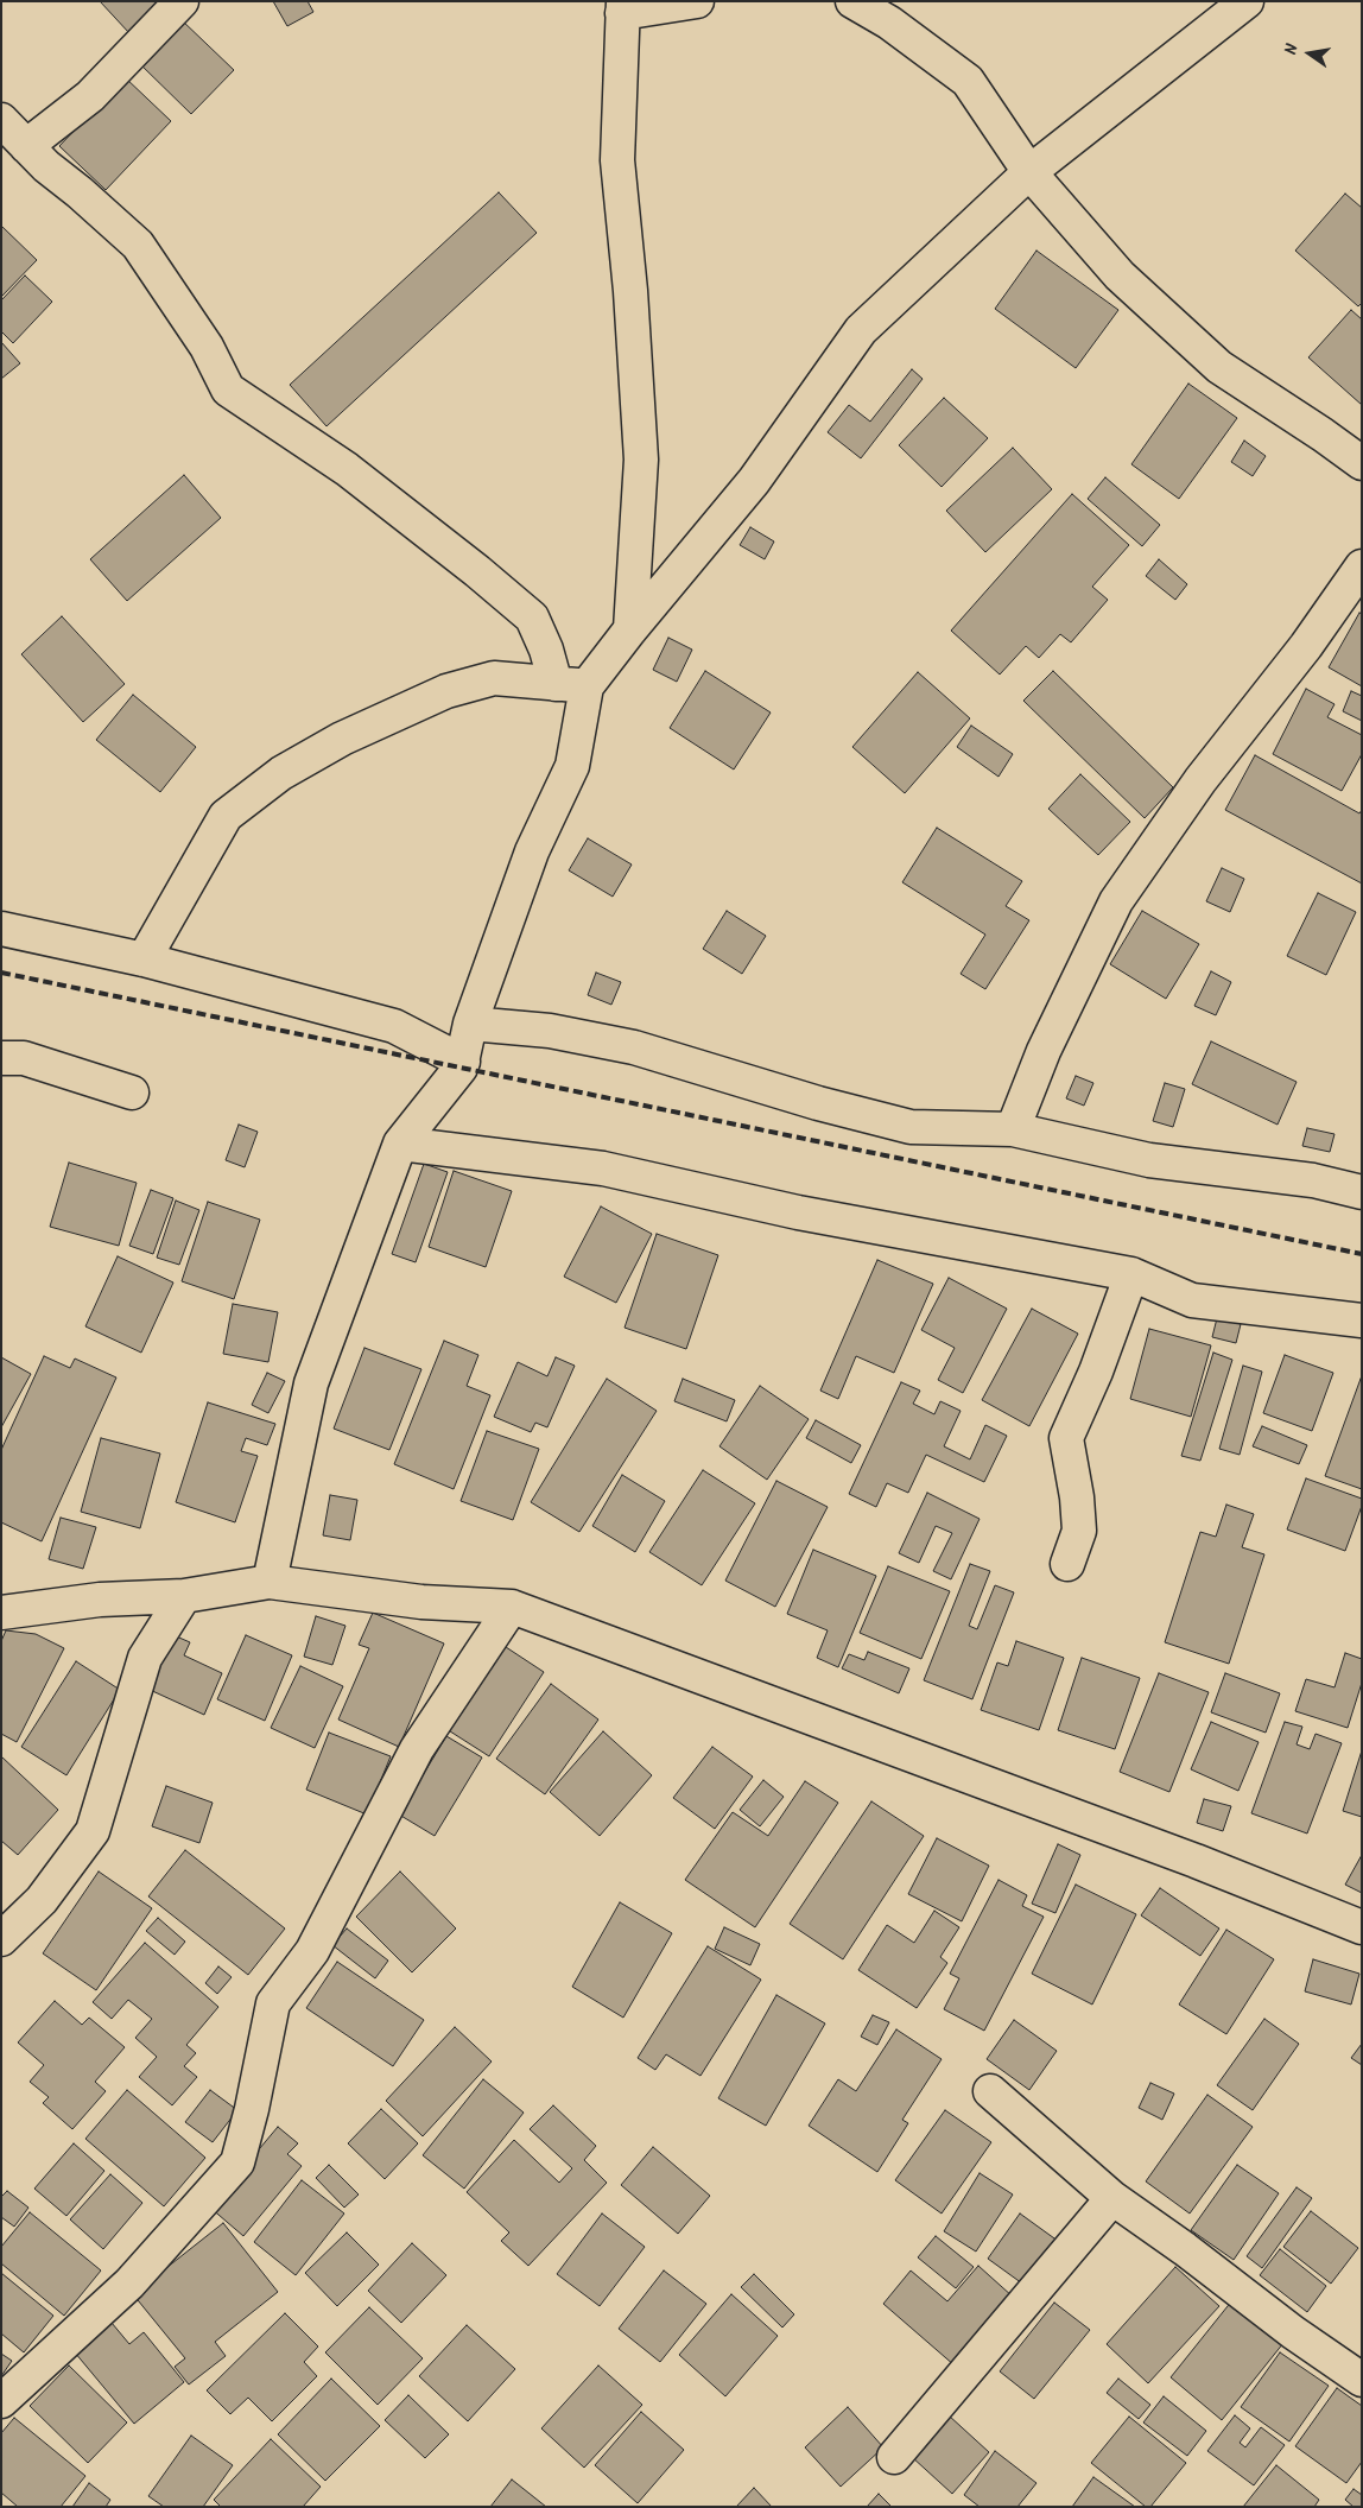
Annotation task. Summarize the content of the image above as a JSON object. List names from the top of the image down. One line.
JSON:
{"north":"left"}
